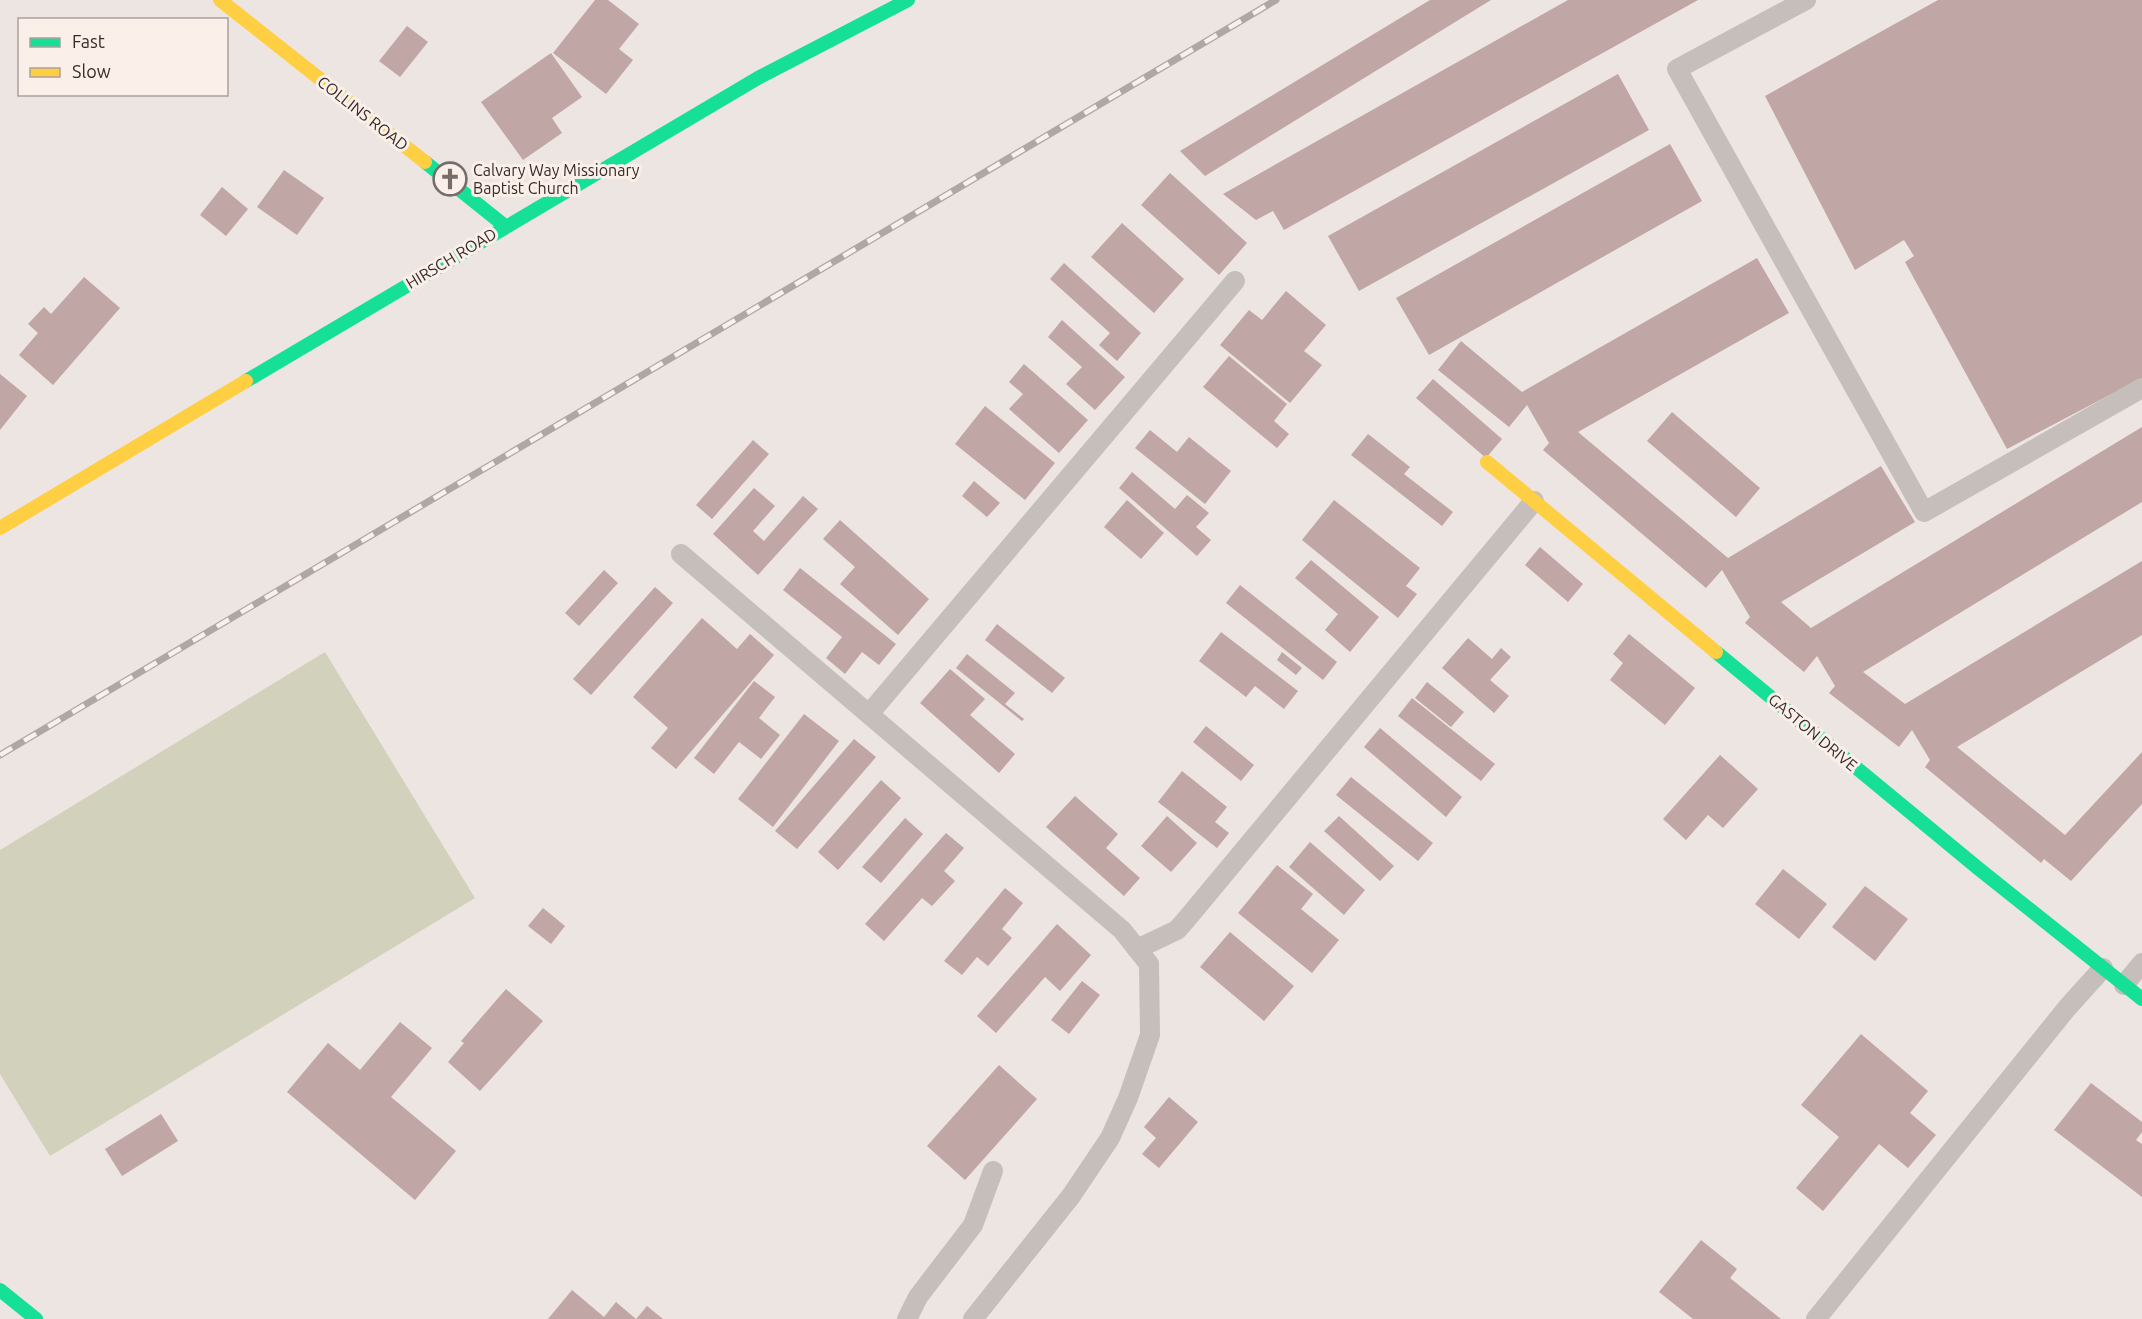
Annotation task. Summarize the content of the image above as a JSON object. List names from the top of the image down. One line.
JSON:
{"streets":{"street":["COLLINS ROAD","HIRSCH ROAD","GASTON DRIVE"]},"crossings":[["COLLINS ROAD","HIRSCH ROAD"]],"places":{"church":["Calvary Way Missionary Baptist Church"]},"legend":["Fast","Slow"]}
